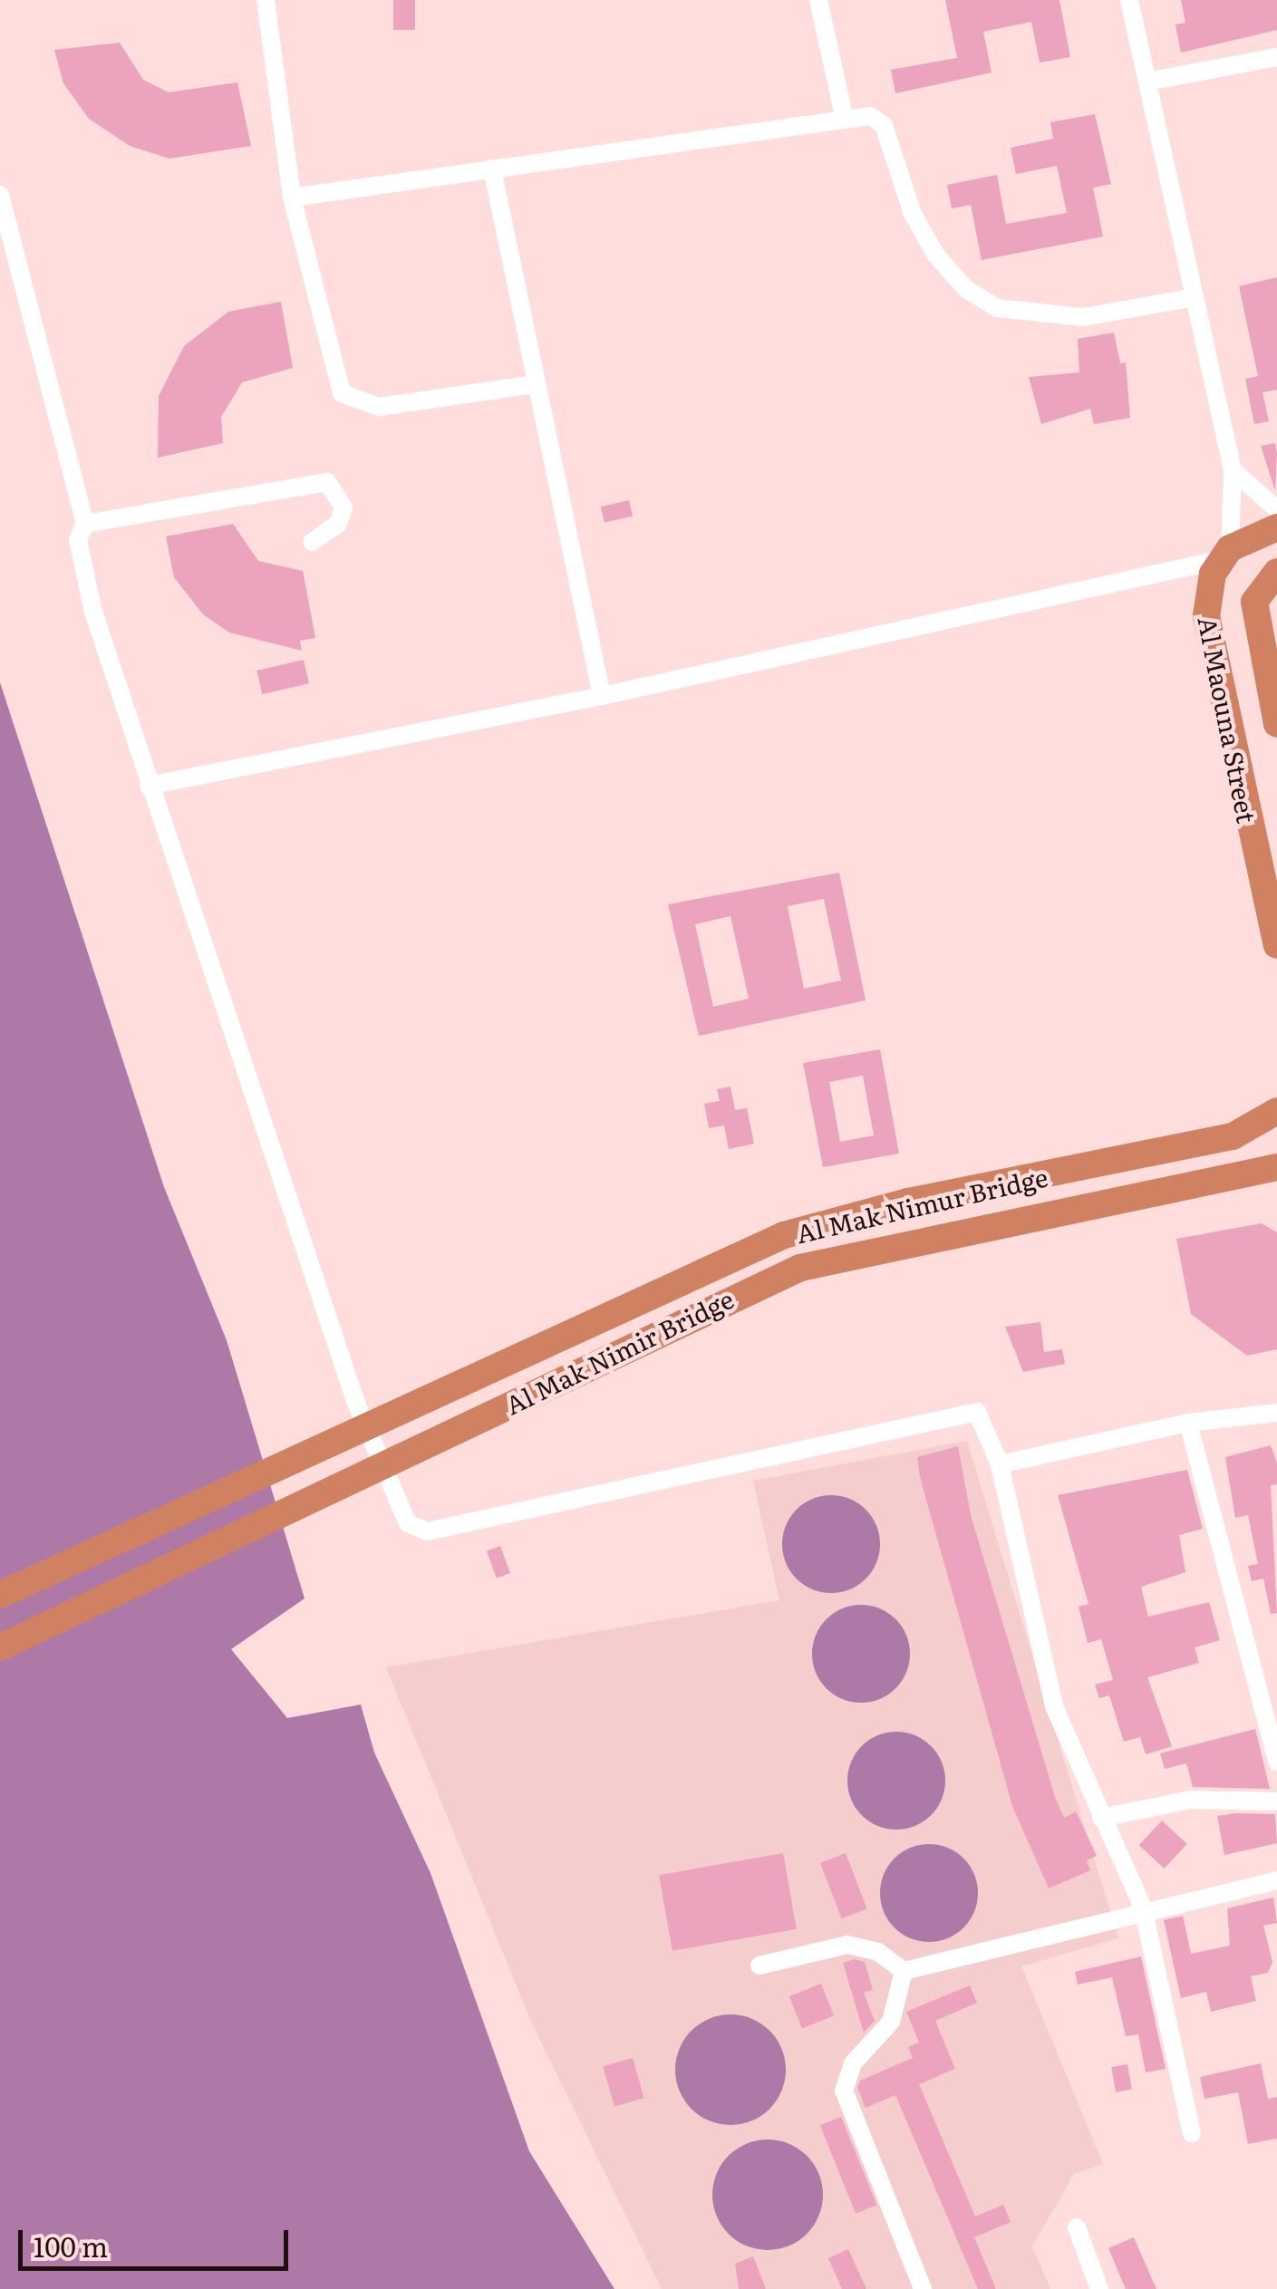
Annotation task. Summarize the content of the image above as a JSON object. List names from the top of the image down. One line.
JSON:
{"streets":{"highway":["Al Maouna Street","Al Mak Nimur Bridge","Al Mak Nimir Bridge"]},"scale_bar":"100 m"}
